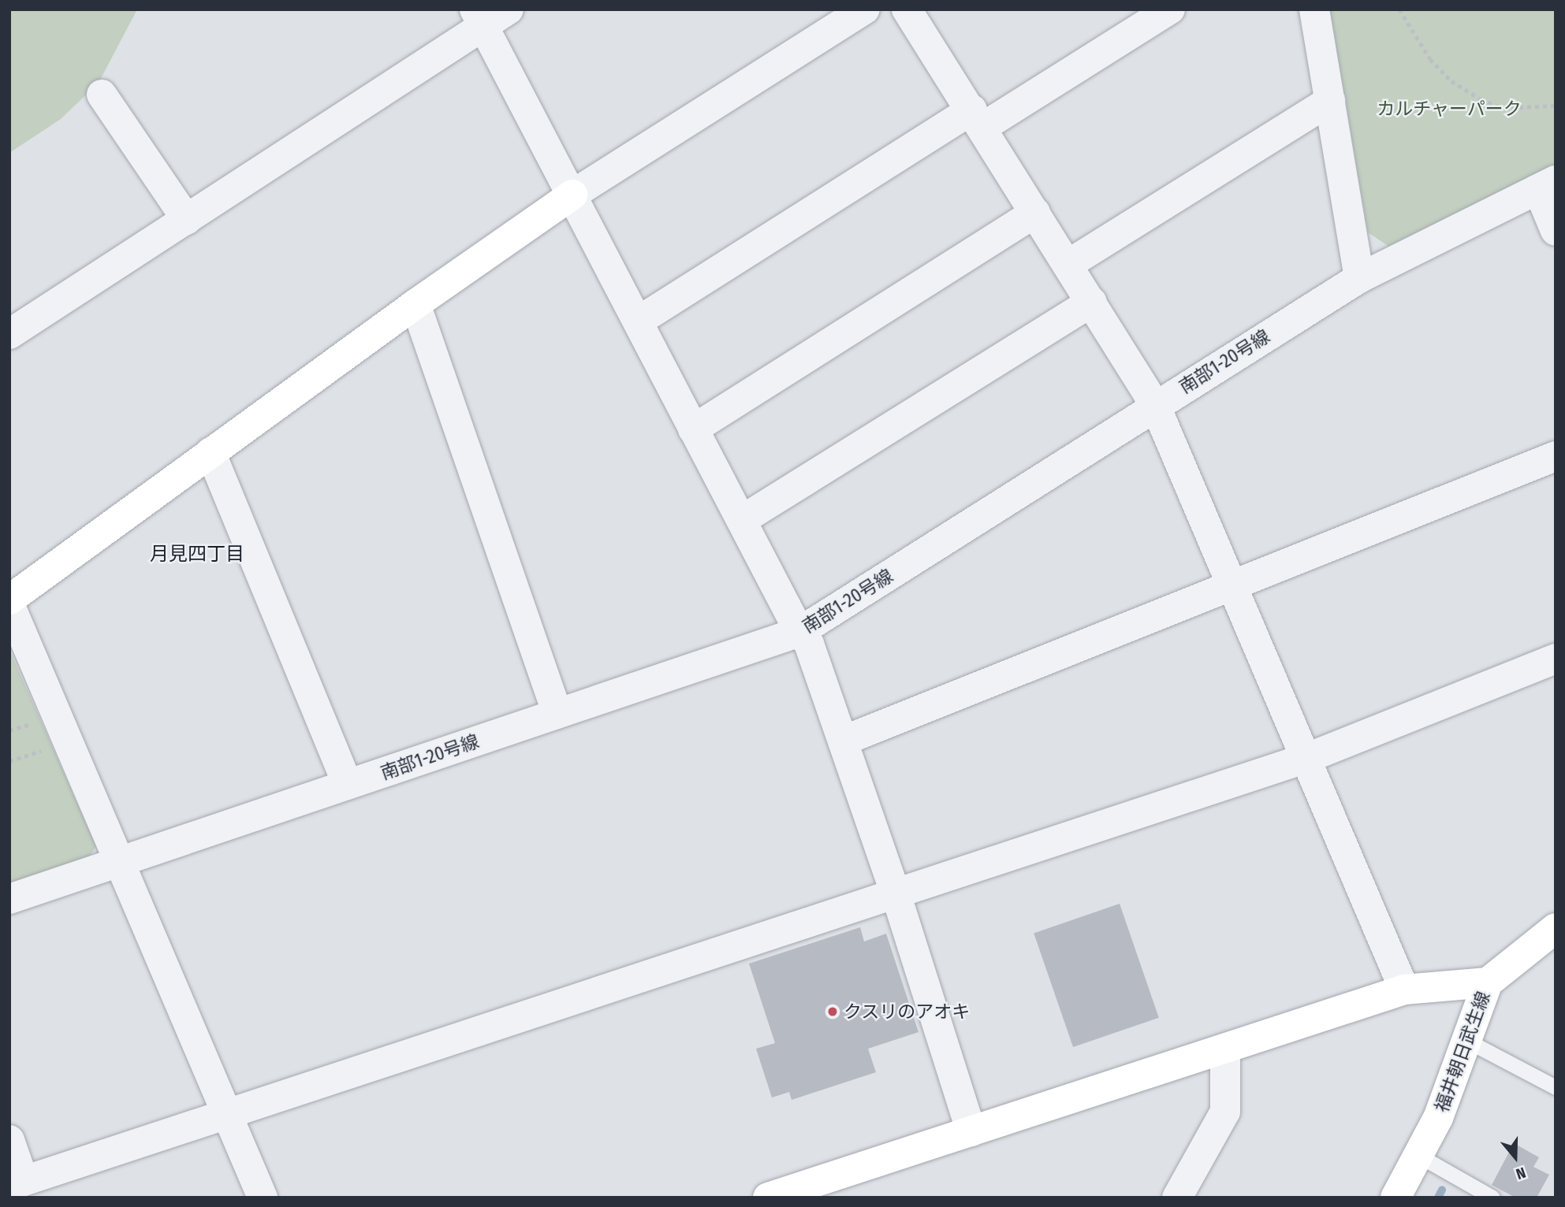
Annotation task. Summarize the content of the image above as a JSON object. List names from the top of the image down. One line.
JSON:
{"streets":{"street":["南部1-20号線","福井朝日武生線"]},"districts":["月見四丁目"],"parks":["カルチャーパーク"],"places":["クスリのアオキ"],"north":"bottom"}
